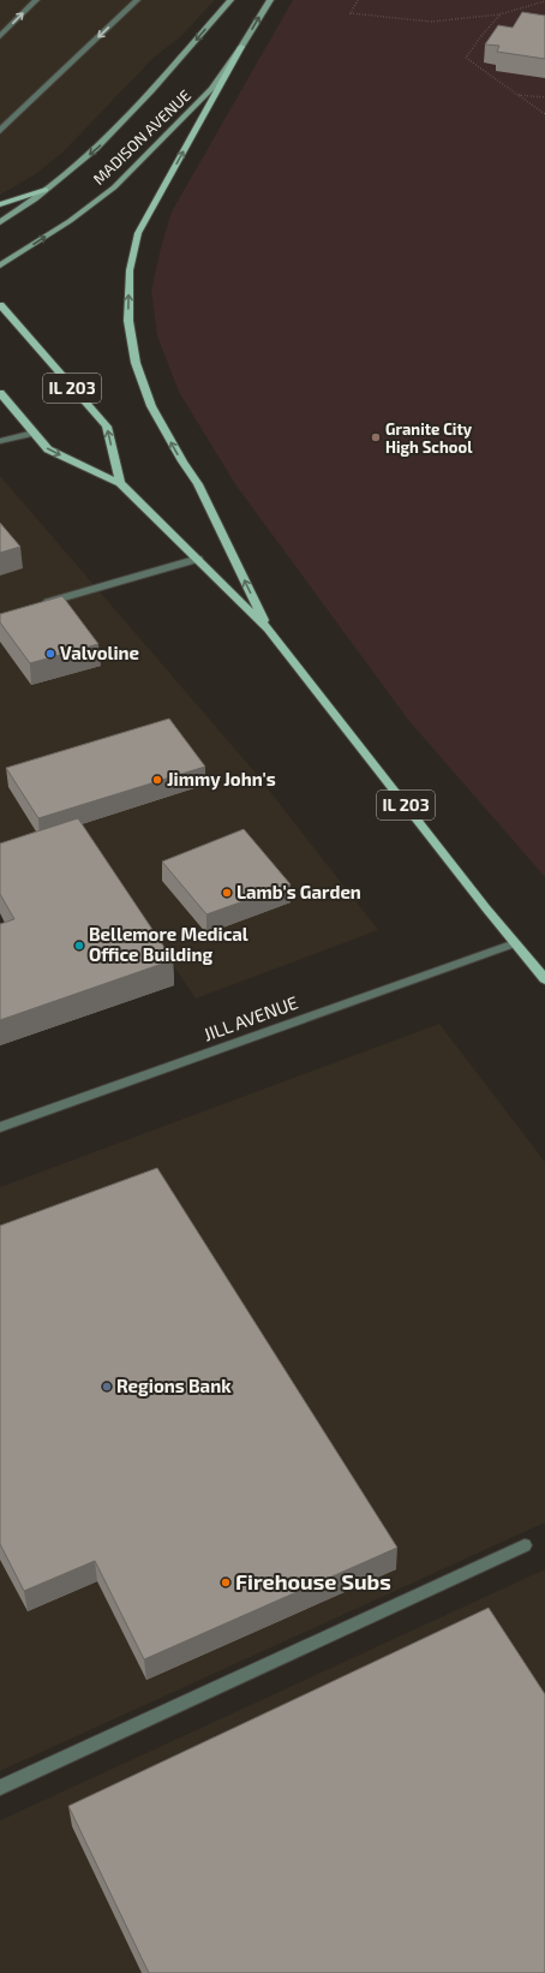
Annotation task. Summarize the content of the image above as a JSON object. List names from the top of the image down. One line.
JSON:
{"streets":{"main road":["MADISON AVENUE","IL 203"],"street":["JILL AVENUE"]},"crossings":[["IL 203","JILL AVENUE"]],"places":["Granite City High School","Valvoline","Jimmy John's","Lamb's Garden","Bellemore Medical Office Building","Regions Bank","Firehouse Subs"]}
